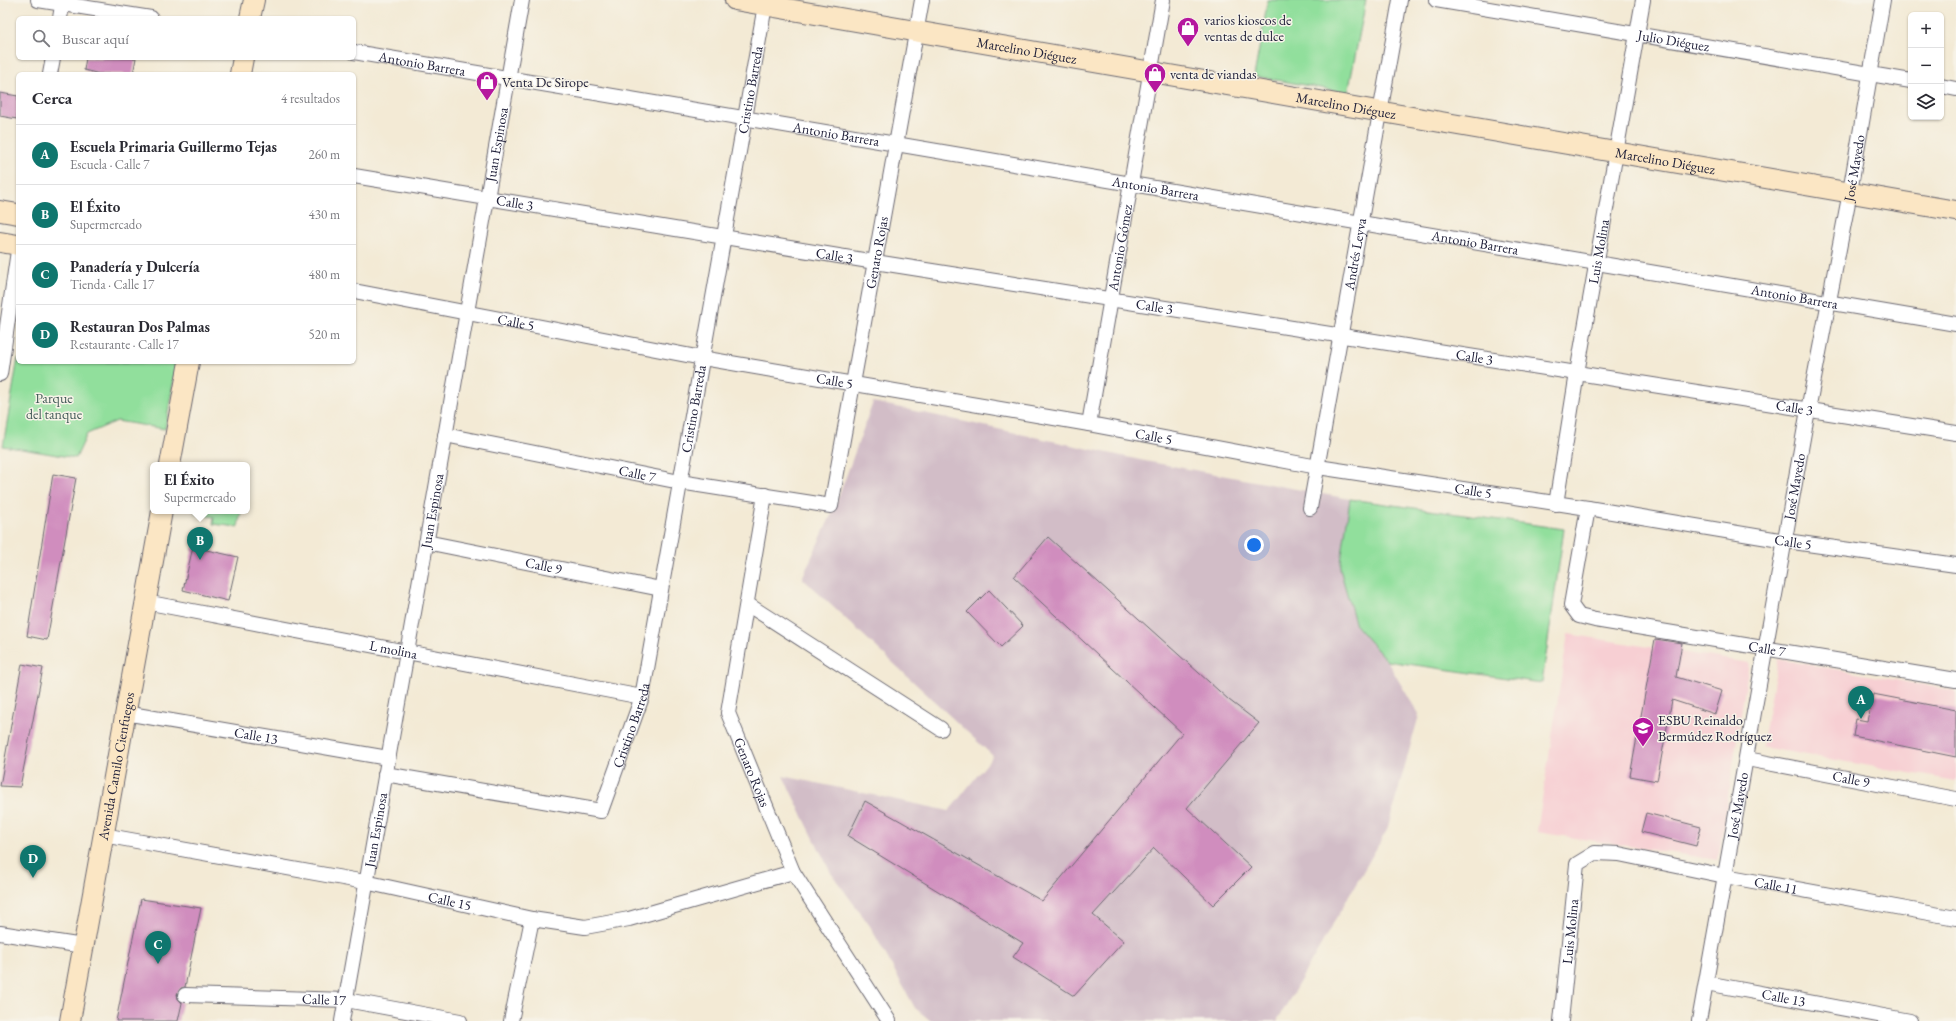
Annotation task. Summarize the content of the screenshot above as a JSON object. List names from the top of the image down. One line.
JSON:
{"streets":{"street":["Julio Diéguez","Marcelino Diéguez","Antonio Barrera","Cristino Barreda","Juan Espinosa","José Mayedo","Calle 3","Antonio Gómez","Luis Molina","Genaro Rojas","Andrés Leyva","Calle 5","Calle 7","Calle 9","L molina","Calle 13","Avenida Camilo Cienfuegos","Calle 11","Calle 15","Calle 17"]},"crossings":[["Julio Diéguez","José Mayedo"],["Julio Diéguez","Luis Molina"],["Marcelino Diéguez","Cristino Barreda"],["Marcelino Diéguez","José Mayedo"],["Marcelino Diéguez","Antonio Gómez"],["Marcelino Diéguez","Luis Molina"],["Marcelino Diéguez","Genaro Rojas"],["Marcelino Diéguez","Andrés Leyva"],["Antonio Barrera","Cristino Barreda"],["Antonio Barrera","Juan Espinosa"],["Antonio Barrera","José Mayedo"],["Antonio Barrera","Antonio Gómez"],["Antonio Barrera","Luis Molina"],["Antonio Barrera","Genaro Rojas"],["Antonio Barrera","Andrés Leyva"],["Cristino Barreda","Juan Espinosa"],["Cristino Barreda","Calle 3"],["Cristino Barreda","Calle 5"],["Cristino Barreda","Calle 7"],["Cristino Barreda","Calle 9"],["Cristino Barreda","L molina"],["Juan Espinosa","Calle 3"],["Juan Espinosa","Calle 5"],["Juan Espinosa","Calle 7"],["Juan Espinosa","Calle 9"],["Juan Espinosa","L molina"],["Juan Espinosa","Calle 13"],["Juan Espinosa","Calle 15"],["Juan Espinosa","Calle 17"],["José Mayedo","Calle 3"],["José Mayedo","Calle 5"],["José Mayedo","Calle 7"],["José Mayedo","Calle 9"],["José Mayedo","Calle 13"],["José Mayedo","Calle 11"],["Calle 3","Antonio Gómez"],["Calle 3","Luis Molina"],["Calle 3","Genaro Rojas"],["Calle 3","Andrés Leyva"],["Antonio Gómez","Calle 5"],["Luis Molina","Calle 5"],["Luis Molina","Calle 11"],["Genaro Rojas","Calle 5"],["Genaro Rojas","Calle 7"],["Genaro Rojas","Calle 15"],["Andrés Leyva","Calle 5"],["Calle 5","Calle 7"],["L molina","Avenida Camilo Cienfuegos"],["Calle 13","Avenida Camilo Cienfuegos"],["Avenida Camilo Cienfuegos","Calle 15"]],"parks":["Parque del tanque"],"places":{"shop":["varios kioscos de ventas de dulce","venta de viandas","Venta De Sirope"],"school or university":["ESBU Reinaldo Bermúdez Rodríguez"]},"page":{"map_buttons":["+","−"],"search":"Buscar aquí","heading":["Cerca","4 resultados"],"list":[{"mark":"A","name":"Escuela Primaria Guillermo Tejas","note":"Escuela · Calle 7","value":"260 m"},{"mark":"B","name":"El Éxito","note":"Supermercado","value":"430 m"},{"mark":"C","name":"Panadería y Dulcería","note":"Tienda · Calle 17","value":"480 m"},{"mark":"D","name":"Restauran Dos Palmas","note":"Restaurante · Calle 17","value":"520 m"}],"popup":["El Éxito","Supermercado"],"pins":["B","A","D","C"]}}
